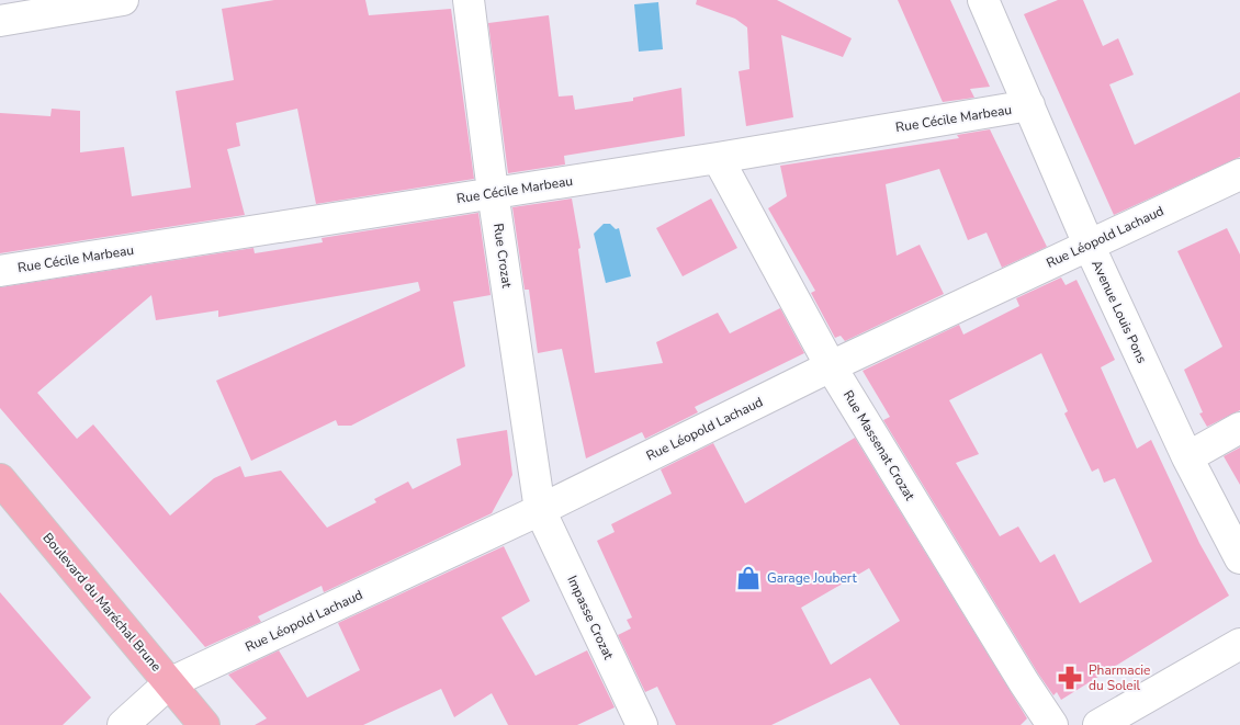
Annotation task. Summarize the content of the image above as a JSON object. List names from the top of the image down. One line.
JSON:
{"streets":{"main road":["Boulevard du Maréchal Brune"],"street":["Rue Cécile Marbeau","Rue Léopold Lachaud","Rue Crozat","Avenue Louis Pons","Rue Massenat Crozat","Impasse Crozat"]},"crossings":[["Rue Cécile Marbeau","Rue Crozat"],["Rue Cécile Marbeau","Avenue Louis Pons"],["Rue Cécile Marbeau","Rue Massenat Crozat"],["Rue Léopold Lachaud","Rue Crozat"],["Rue Léopold Lachaud","Avenue Louis Pons"],["Rue Léopold Lachaud","Rue Massenat Crozat"],["Rue Léopold Lachaud","Boulevard du Maréchal Brune"],["Rue Léopold Lachaud","Impasse Crozat"],["Rue Crozat","Impasse Crozat"]],"places":{"shop":["Garage Joubert"],"pharmacy":["Pharmacie du Soleil"]}}
